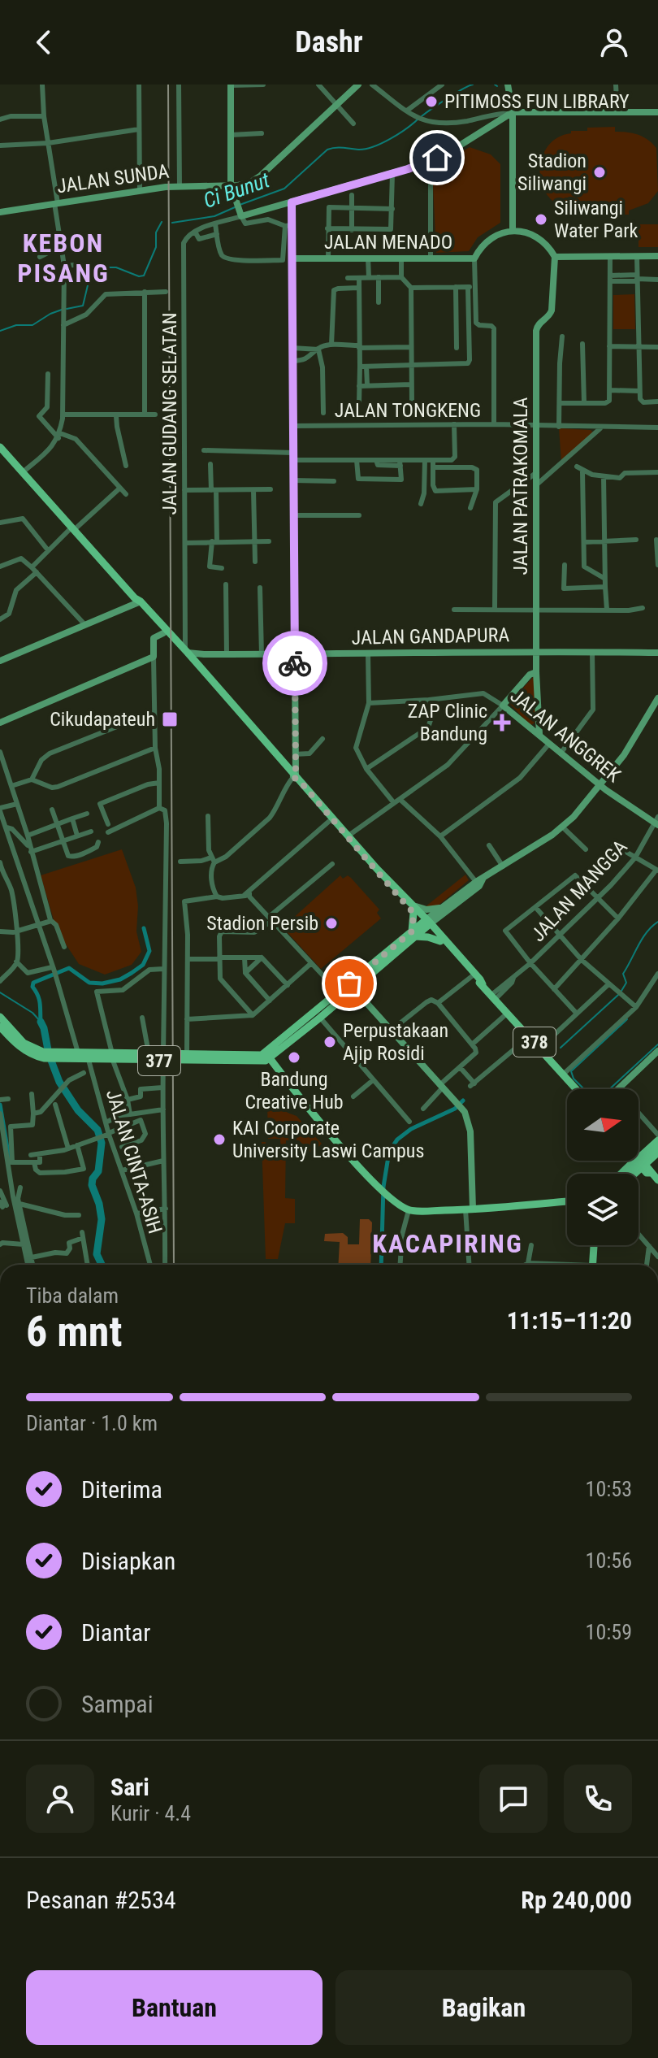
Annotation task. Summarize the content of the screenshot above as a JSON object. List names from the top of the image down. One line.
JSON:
{"streets":{"main road":["378","377"],"street":["JALAN SUNDA","JALAN MENADO","JALAN TONGKENG","JALAN GUDANG SELATAN","JALAN PATRAKOMALA","JALAN GANDAPURA","JALAN ANGGREK","JALAN MANGGA","JALAN CINTA-ASIH"]},"crossings":[["JALAN TONGKENG","JALAN PATRAKOMALA"],["JALAN GUDANG SELATAN","JALAN GANDAPURA"],["JALAN PATRAKOMALA","JALAN GANDAPURA"],["JALAN PATRAKOMALA","JALAN ANGGREK"],["JALAN ANGGREK","JALAN MANGGA"],["JALAN MANGGA","378"],["377","JALAN CINTA-ASIH"]],"districts":["KEBON PISANG","KACAPIRING"],"water":["Ci Bunut"],"places":{"other":["PITIMOSS FUN LIBRARY","Stadion Siliwangi","Siliwangi Water Park","Stadion Persib","Perpustakaan Ajip Rosidi","Bandung Creative Hub","KAI Corporate University Laswi Campus"],"transit":["Cikudapateuh"],"health":["ZAP Clinic Bandung"]},"north":"right","page":{"header":"Dashr","heading":["6 mnt","Tiba dalam","11:15–11:20"],"panel":["Sari","Kurir · 4.4","Pesanan #2534","Rp 240,000"],"bar":"Diantar · 1.0 km","list":[["Diterima","10:53"],["Disiapkan","10:56"],["Diantar","10:59"],"Sampai"],"buttons":["Bantuan","Bagikan"]}}
